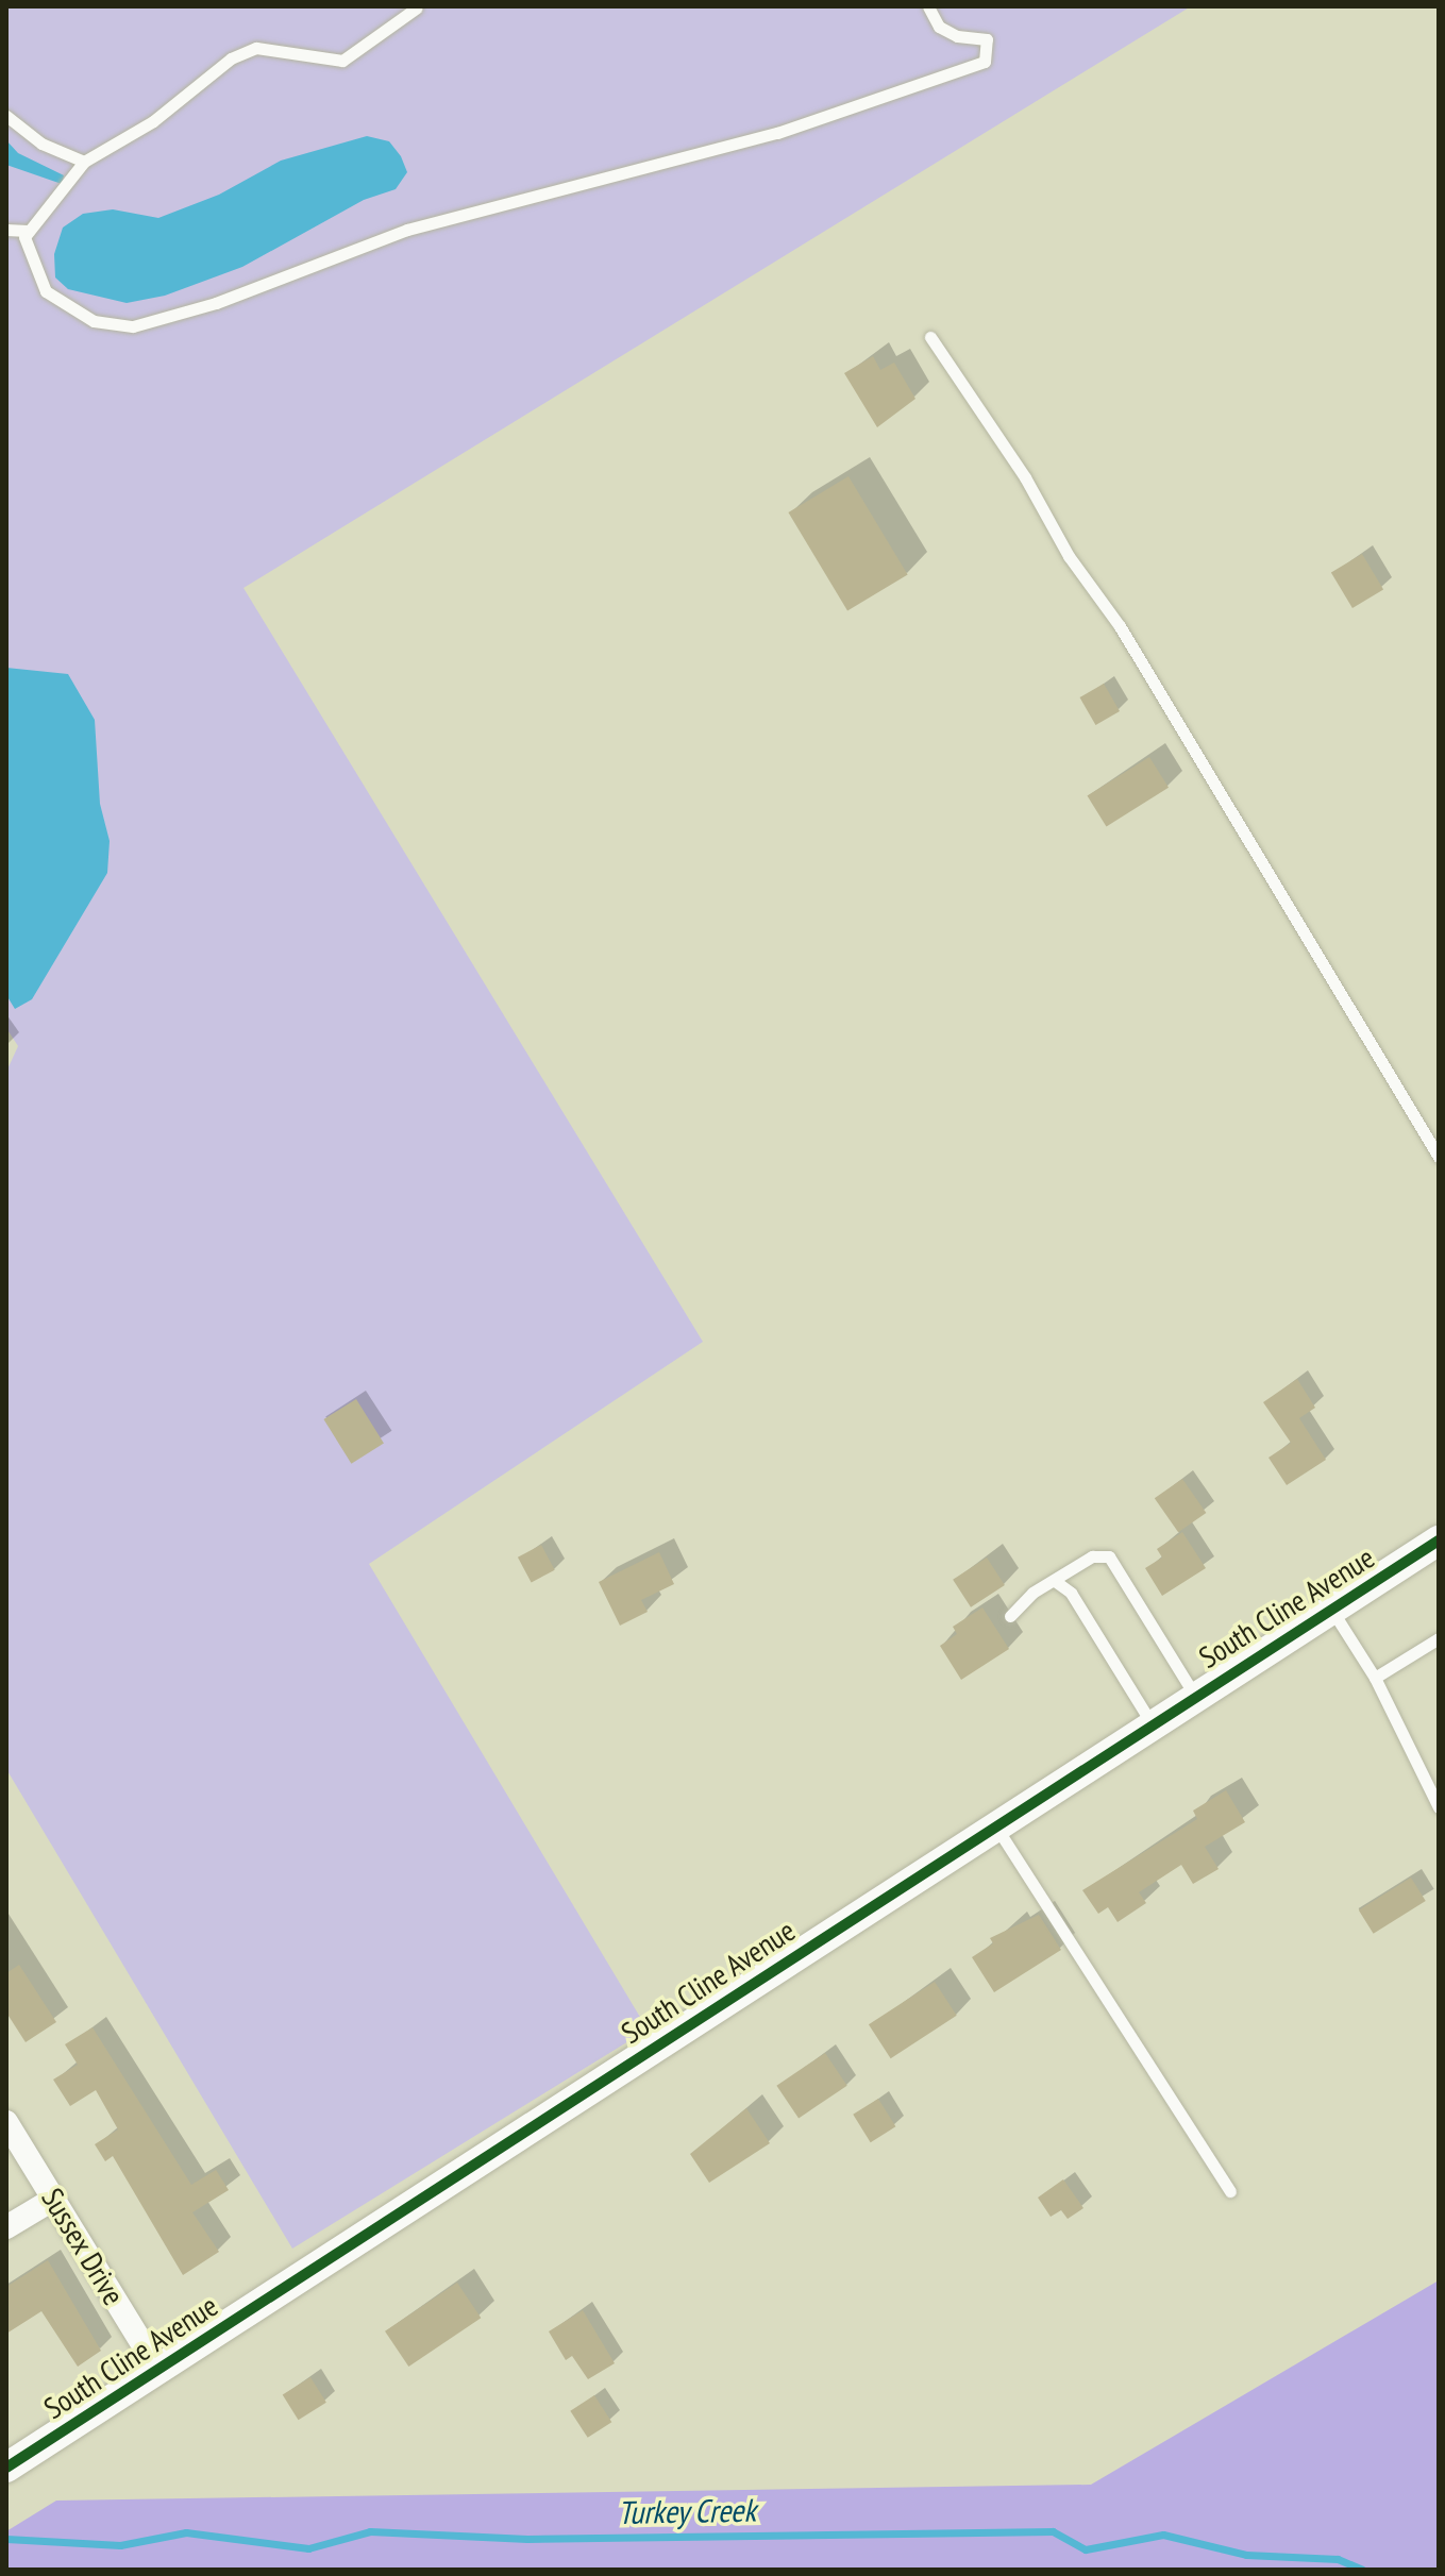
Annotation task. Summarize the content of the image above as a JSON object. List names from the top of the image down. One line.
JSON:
{"streets":{"street":["South Cline Avenue","Sussex Drive"]},"crossings":[["South Cline Avenue","Sussex Drive"]],"water":["Turkey Creek"]}
